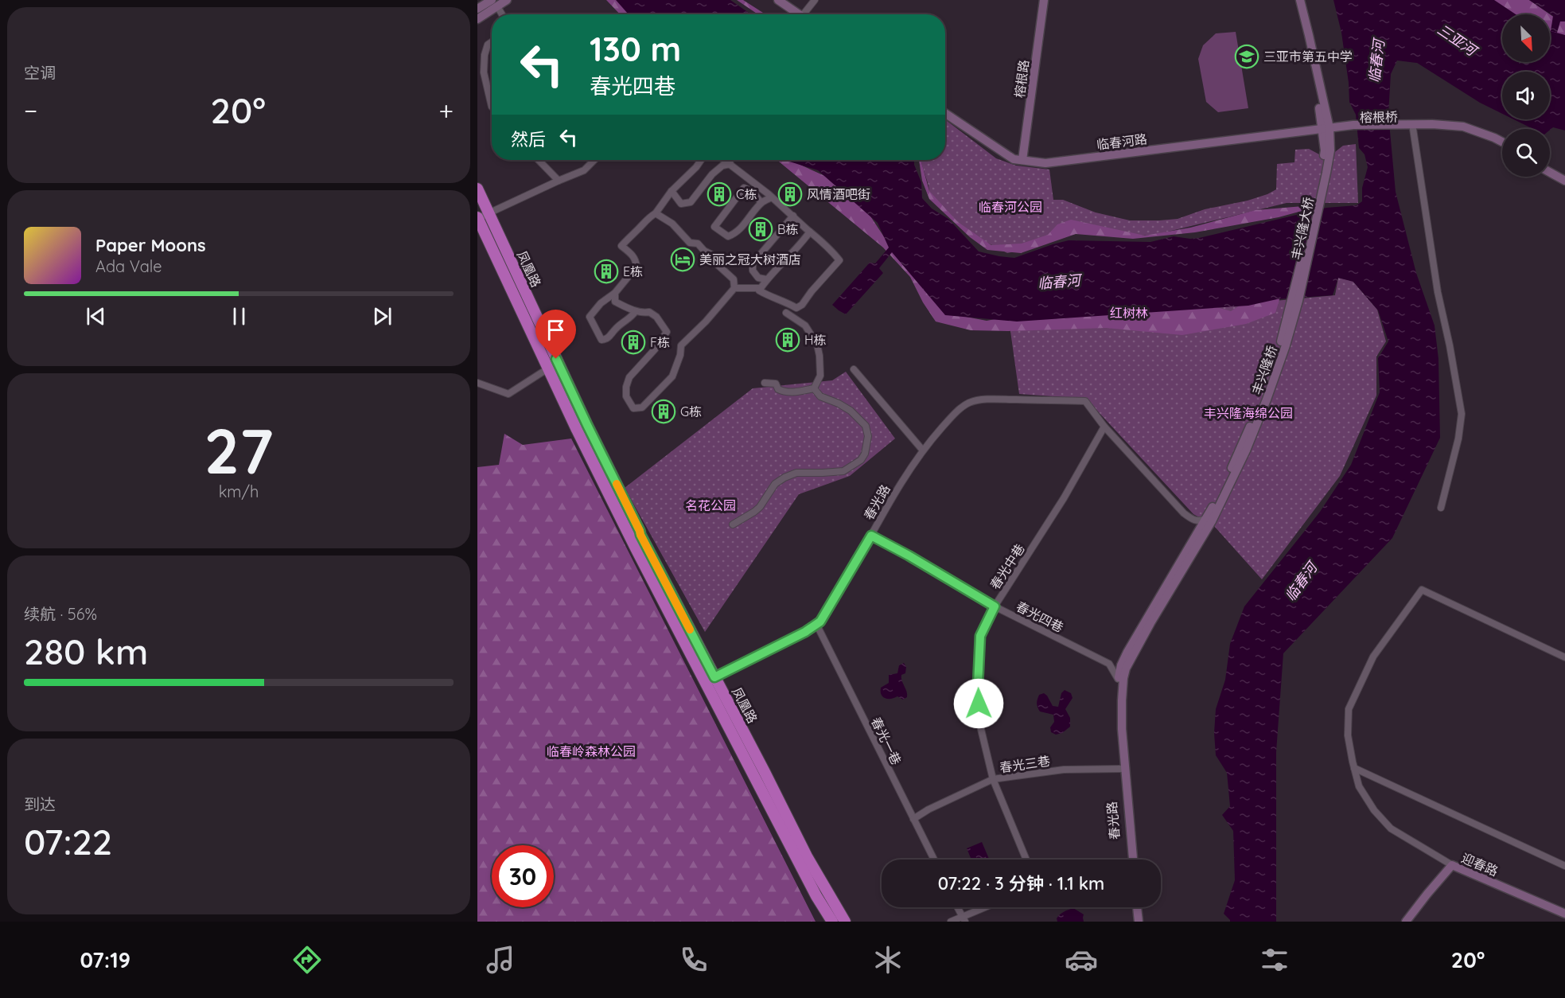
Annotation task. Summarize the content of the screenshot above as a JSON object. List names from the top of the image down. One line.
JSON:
{"streets":{"highway":["凤凰路"],"main road":["榕根路","榕根桥","临春河路","丰兴隆大桥","丰兴隆桥","春光路","迎春路"],"street":["春光中巷","春光四巷","春光一巷","春光三巷"]},"crossings":[["榕根路","临春河路"],["榕根桥","临春河路"],["榕根桥","丰兴隆大桥"],["临春河路","丰兴隆大桥"],["丰兴隆大桥","丰兴隆桥"],["凤凰路","春光路"],["丰兴隆桥","春光路"],["春光路","春光中巷"],["春光路","春光四巷"],["春光路","春光一巷"],["春光路","春光三巷"],["春光中巷","春光四巷"],["春光中巷","春光三巷"],["春光一巷","春光三巷"]],"water":["三亚河","临春河"],"parks":["临春河公园","红树林","丰兴隆海绵公园","名花公园","临春岭森林公园"],"places":{"school or university":["三亚市第五中学"],"building":["C栋","风情酒吧街","B栋","E栋","H栋","F栋","G栋"],"hotel":["美丽之冠大树酒店"]},"north":"bottom right","page":{"tile":["空调",["27","km/h"],["续航 · 56%","280 km"],["到达","07:22"]],"turn":["130 m","春光四巷"],"heat":["−","20°","+"],"then":"然后","song":["Paper Moons","Ada Vale"],"limit":"30","trip":"07:22 · 3 分钟 · 1.1 km","tabs":["07:19","20°"]}}
